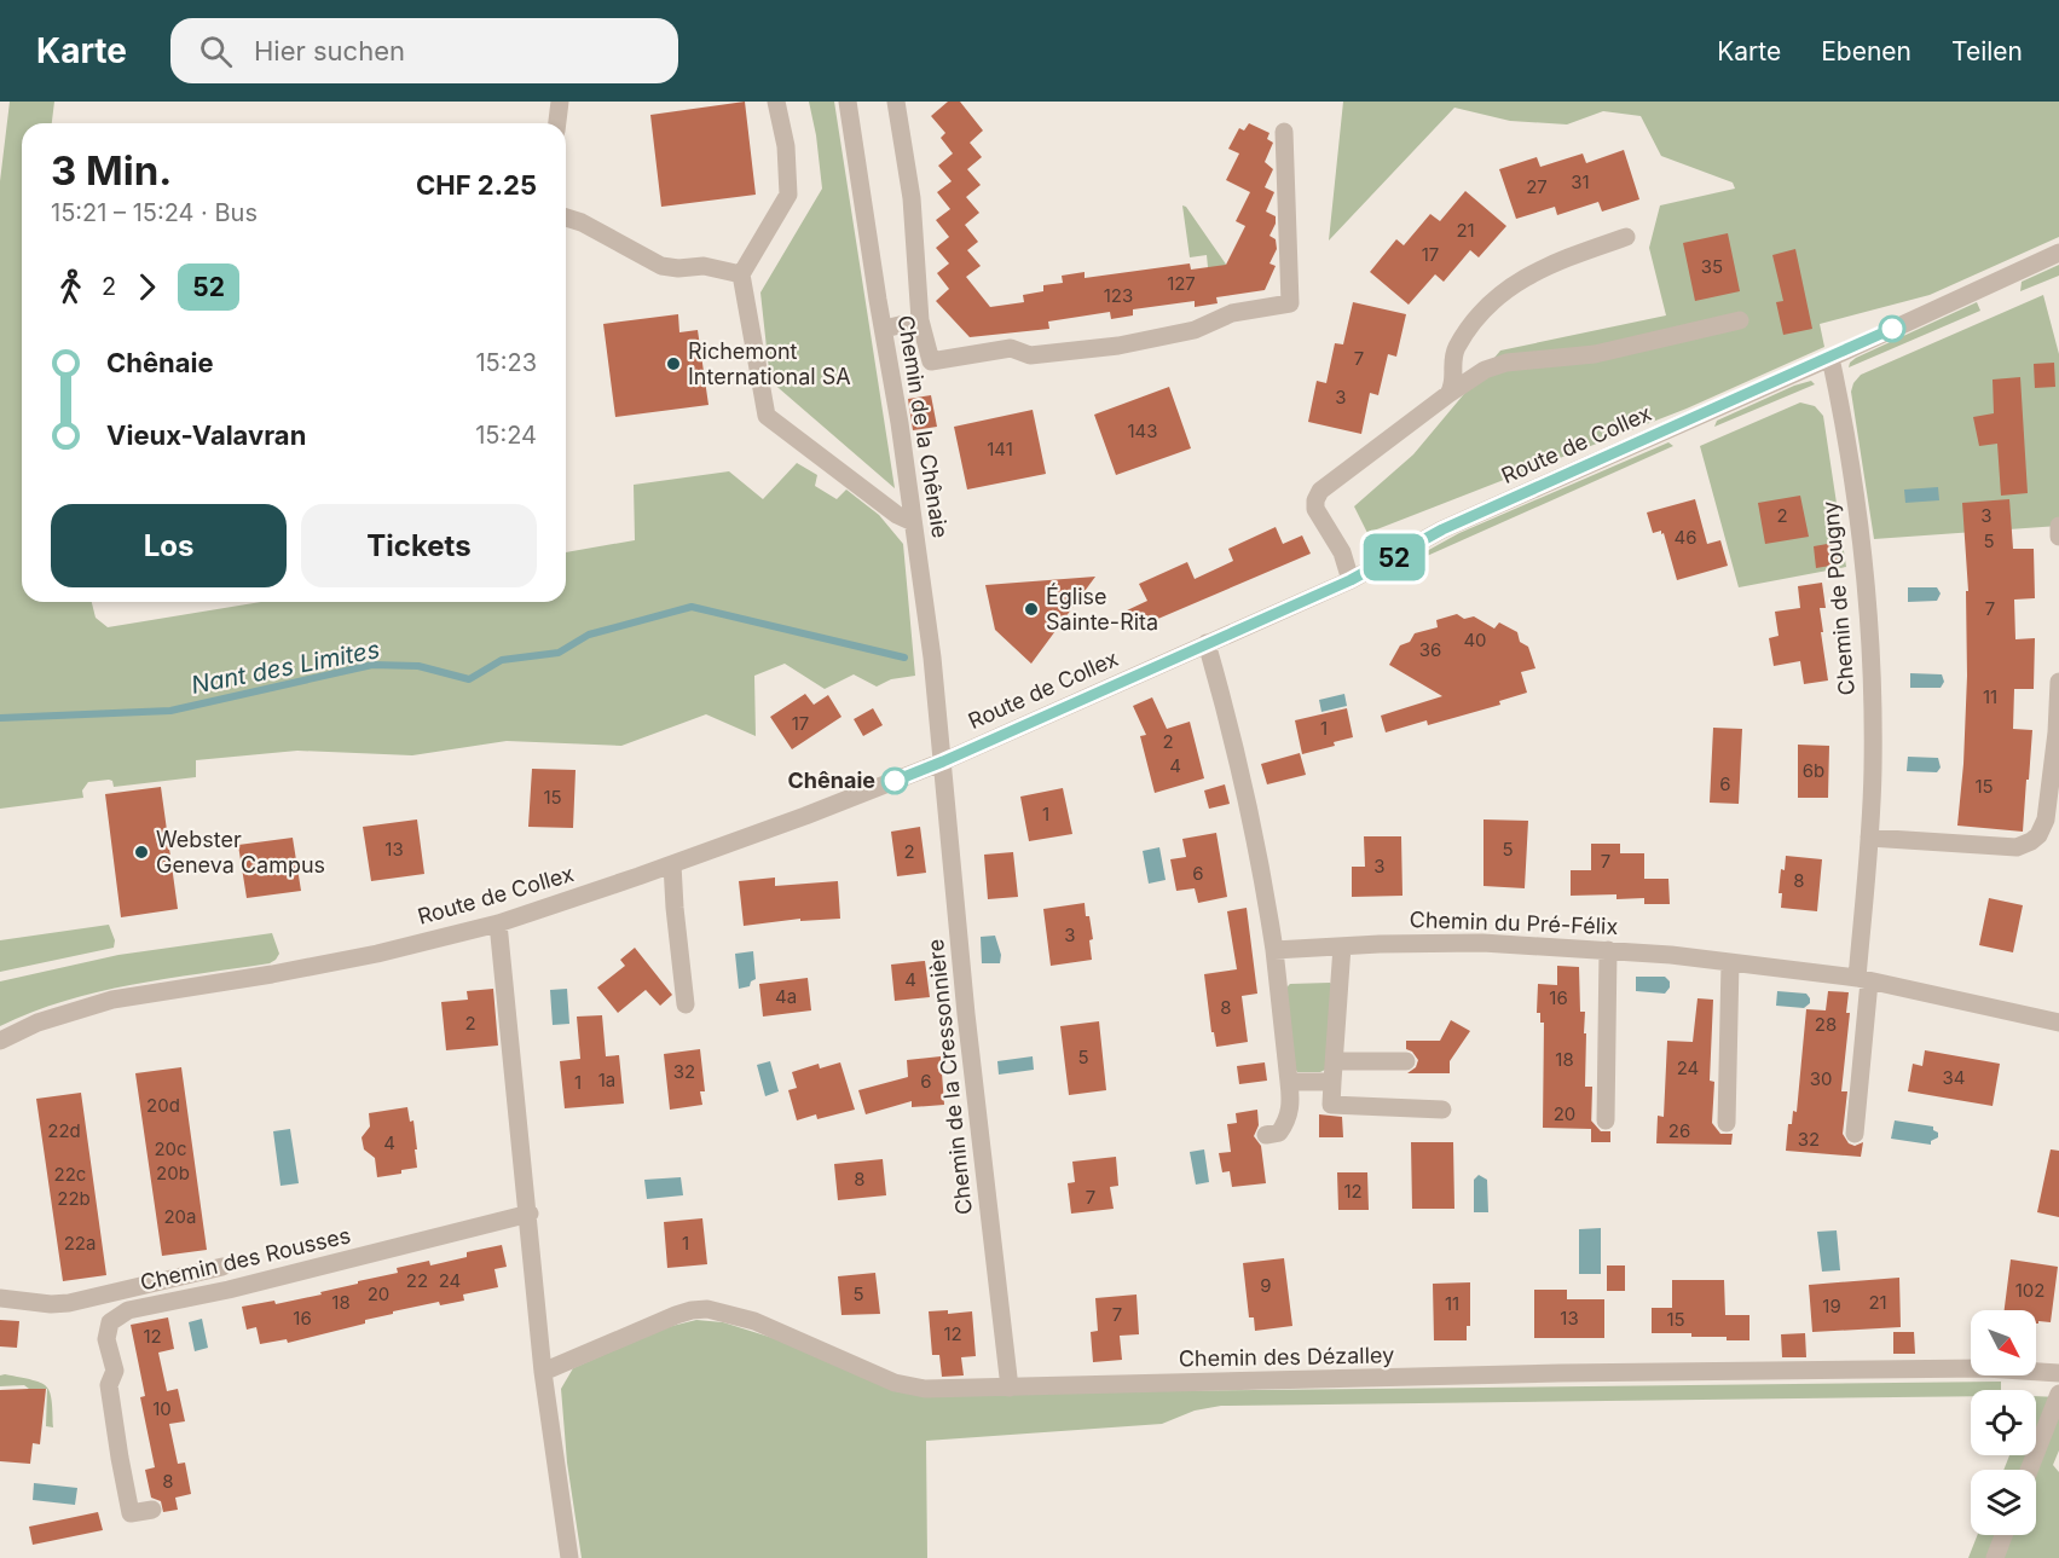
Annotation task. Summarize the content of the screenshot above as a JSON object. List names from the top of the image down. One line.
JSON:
{"streets":{"street":["Chemin de la Chênaie","Route de Collex","Chemin de Pougny","Chemin du Pré-Félix","Chemin de la Cressonnière","Chemin des Rousses","Chemin des Dézalley"]},"crossings":[["Chemin de la Chênaie","Route de Collex"],["Chemin de la Chênaie","Chemin de la Cressonnière"],["Route de Collex","Chemin de Pougny"],["Route de Collex","Chemin de la Cressonnière"],["Chemin de Pougny","Chemin du Pré-Félix"],["Chemin de la Cressonnière","Chemin des Dézalley"]],"water":["Nant des Limites"],"places":["Richemont International SA","Église Sainte-Rita","Chênaie","Webster Geneva Campus"],"lines":["bus line 52"],"house_numbers":["31","27","21","17","35","127","123","7","3","143","141","2","3","46","5","7","40","36","11","17","1","2","4","6b","6","15","15","1","13","5","2","7","3","6","8","3","4","4a","16","8","2","28","5","18","24","32","34","30","1a","6","1","20d","20","22d","26","32","4","20c","20b","22c","8","12","7","22b","20a","22a","1","22","24","9","102","20","5","18","21","11","19","7","16","13","15","12","12","10","8"],"north":"bottom right","page":{"header":"Karte","search":"Hier suchen","nav":["Karte","Ebenen","Teilen"],"on_map":"52","heading":["3 Min.","15:21 – 15:24 · Bus","CHF 2.25"],"legs":["2","52"],"list":[{"name":"Chênaie","value":"15:23"},{"name":"Vieux-Valavran","value":"15:24"}],"buttons":["Los","Tickets"]}}
